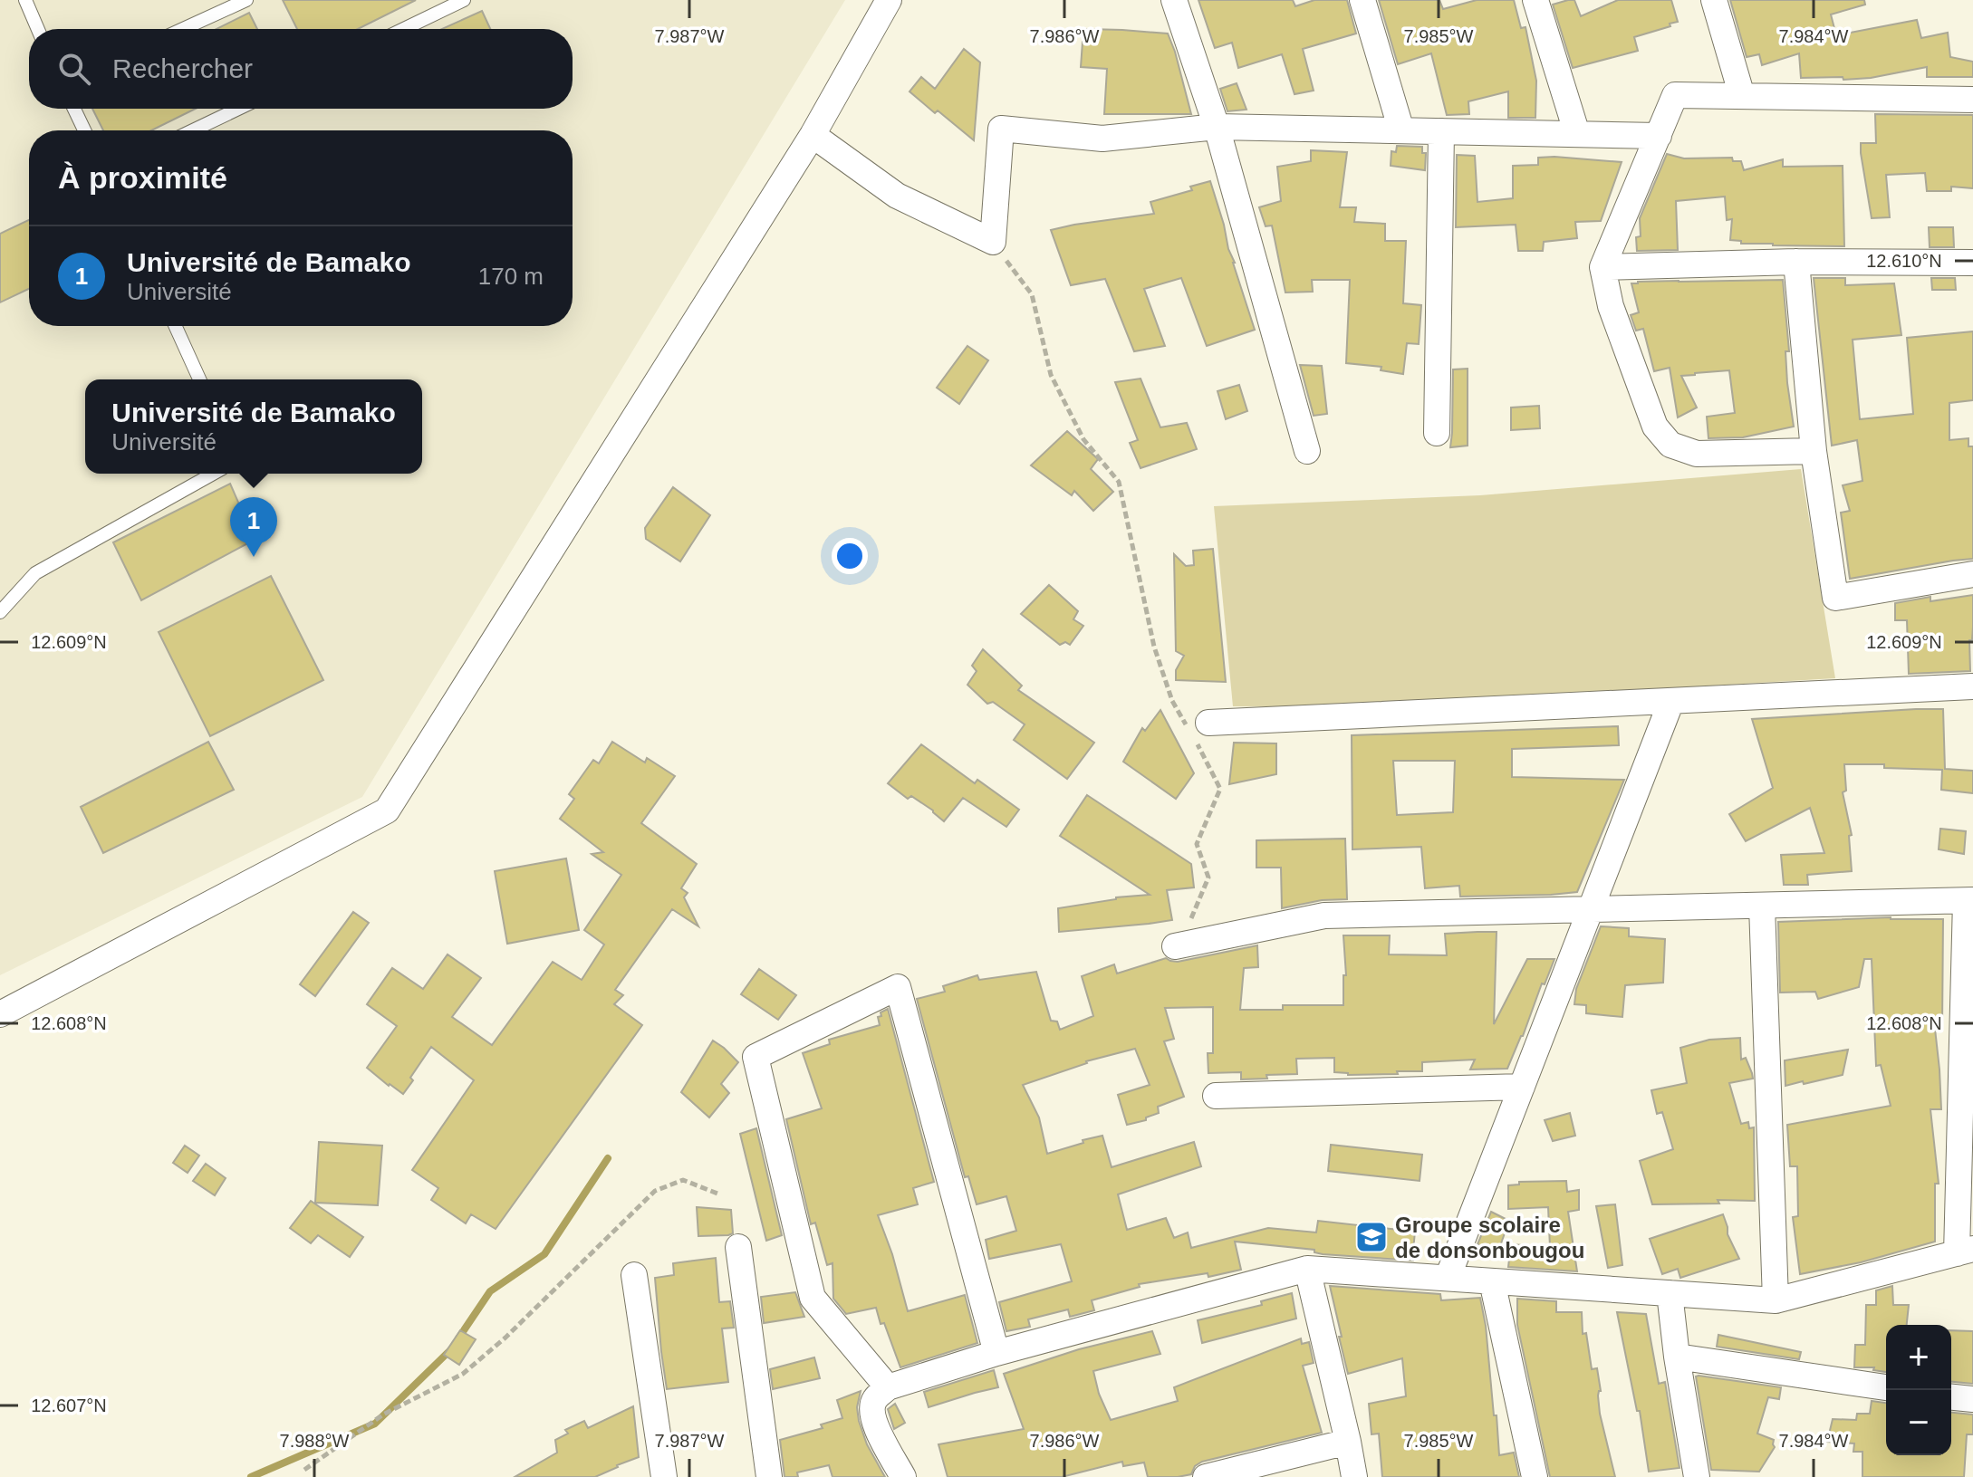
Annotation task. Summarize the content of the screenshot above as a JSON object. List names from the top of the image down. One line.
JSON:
{"places":{"school or university":["Groupe scolaire de donsonbougou"]},"page":{"search":"Rechercher","heading":"À proximité","list":[{"mark":"1","name":"Université de Bamako","note":"Université","value":"170 m"}],"popup":["Université de Bamako","Université"],"pins":"1","map_buttons":["+","−"]},"coordinates":["7.987°W","7.986°W","7.985°W","7.984°W","12.610°N","12.609°N","12.608°N","12.607°N","7.988°W"]}
